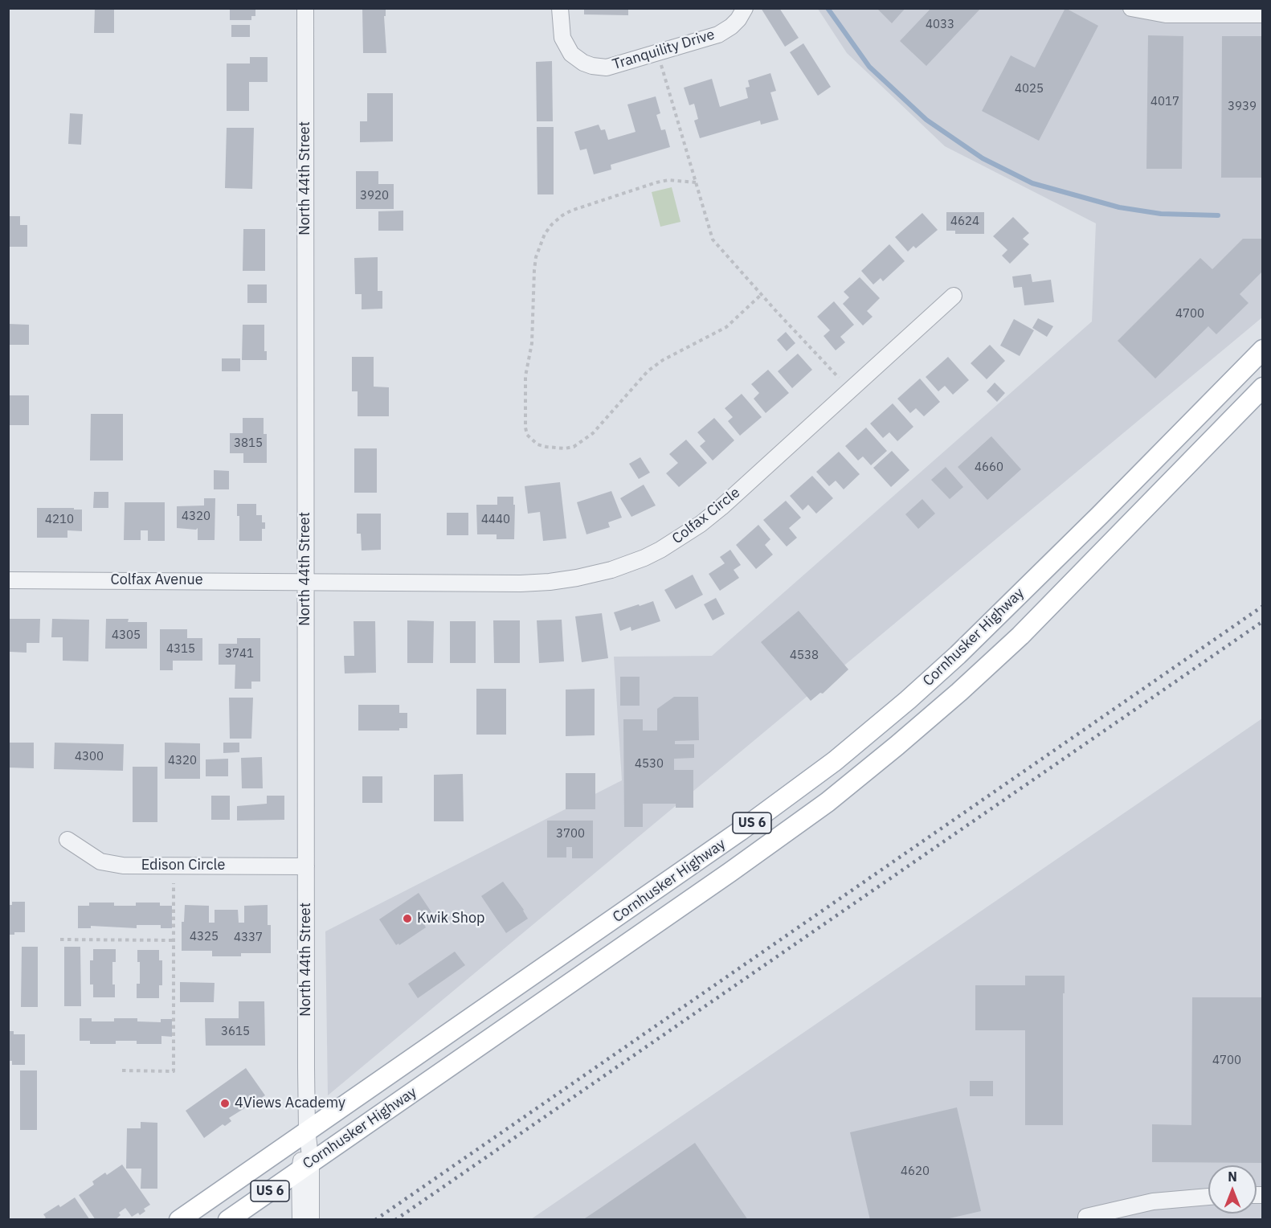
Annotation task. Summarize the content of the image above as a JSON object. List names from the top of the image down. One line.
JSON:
{"streets":{"main road":["Cornhusker Highway","US 6"],"street":["Tranquility Drive","North 44th Street","Colfax Circle","Colfax Avenue","Edison Circle"]},"crossings":[["North 44th Street","Colfax Circle"],["North 44th Street","Colfax Avenue"],["North 44th Street","Cornhusker Highway"],["North 44th Street","Edison Circle"],["Colfax Circle","Colfax Avenue"]],"places":["Kwik Shop","4Views Academy"],"house_numbers":["4033","4025","4017","3939","3920","4624","4700","3815","4660","4320","4210","4440","4305","4315","3741","4538","4300","4320","4530","3700","4325","4337","3615","4700","4620"],"north":"top"}
